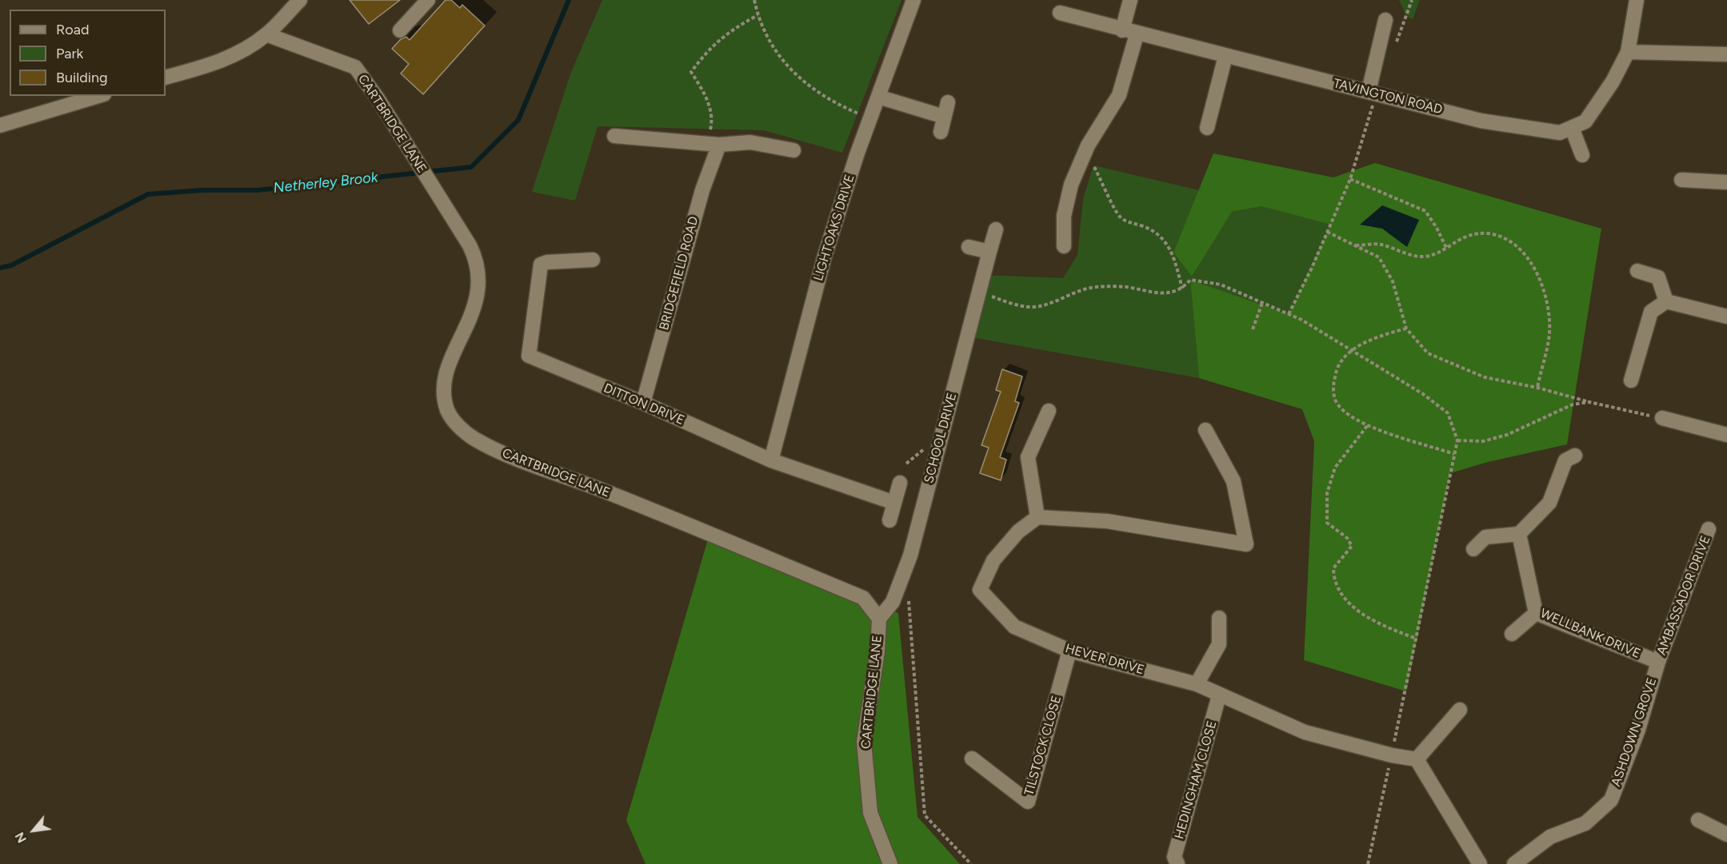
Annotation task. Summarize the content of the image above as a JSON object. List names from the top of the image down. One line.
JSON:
{"streets":{"street":["TAVINGTON ROAD","CARTBRIDGE LANE","LIGHTOAKS DRIVE","BRIDGEFIELD ROAD","DITTON DRIVE","SCHOOL DRIVE","AMBASSADOR DRIVE","WELLBANK DRIVE","HEVER DRIVE","ASHDOWN GROVE","TILSTOCK CLOSE","HEDINGHAM CLOSE"]},"crossings":[["CARTBRIDGE LANE","SCHOOL DRIVE"],["LIGHTOAKS DRIVE","DITTON DRIVE"],["BRIDGEFIELD ROAD","DITTON DRIVE"],["AMBASSADOR DRIVE","WELLBANK DRIVE"],["AMBASSADOR DRIVE","ASHDOWN GROVE"],["WELLBANK DRIVE","ASHDOWN GROVE"],["HEVER DRIVE","TILSTOCK CLOSE"],["HEVER DRIVE","HEDINGHAM CLOSE"]],"water":["Netherley Brook"],"legend":["Road","Park","Building"],"north":"bottom left"}
